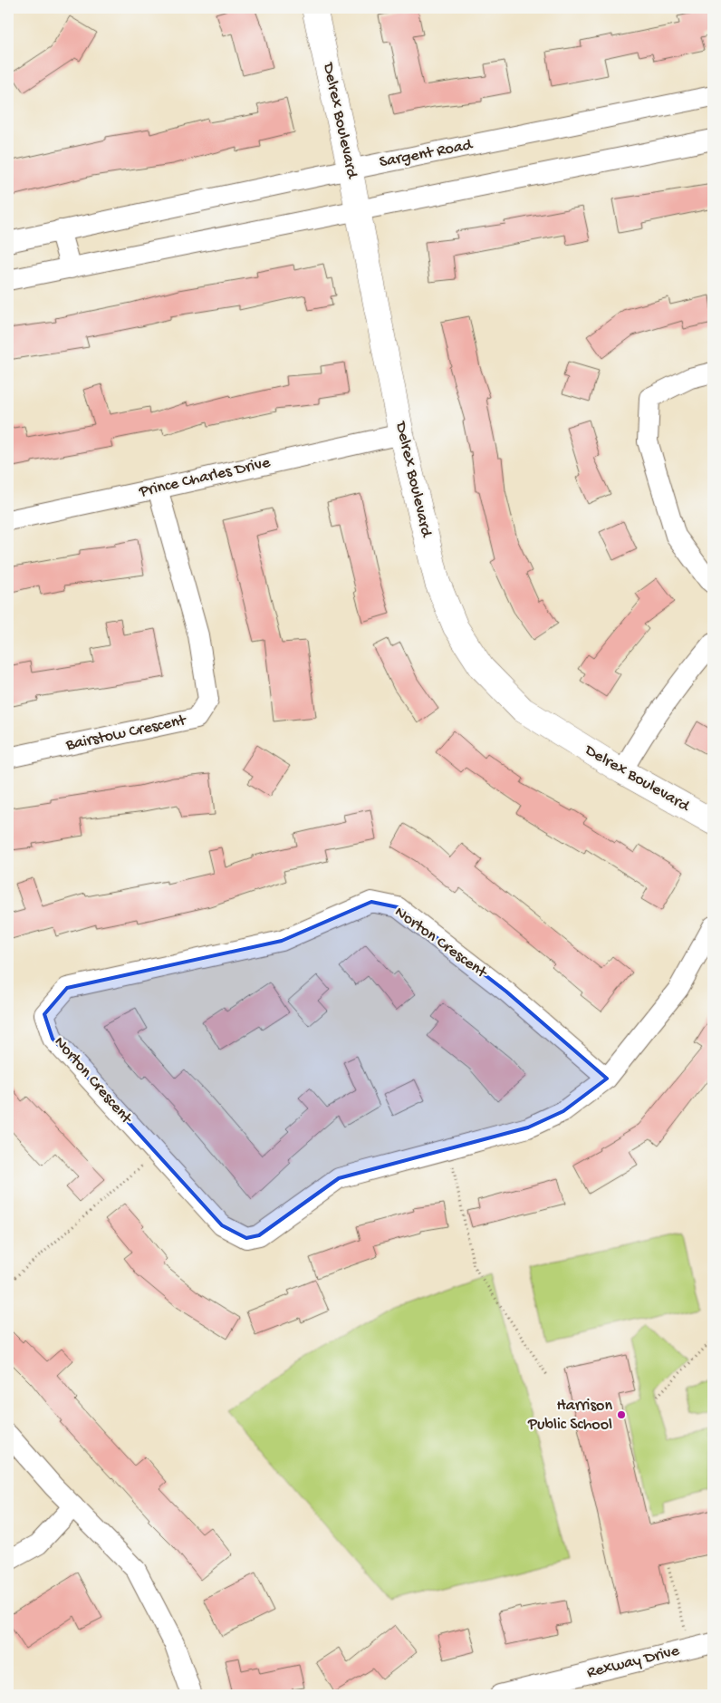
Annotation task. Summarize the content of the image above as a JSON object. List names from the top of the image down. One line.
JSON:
{"streets":{"street":["Delrex Boulevard","Sargent Road","Prince Charles Drive","Bairstow Crescent","Norton Crescent","Rexway Drive"]},"crossings":[["Delrex Boulevard","Sargent Road"],["Delrex Boulevard","Prince Charles Drive"],["Prince Charles Drive","Bairstow Crescent"]],"places":["Harrison Public School"]}
